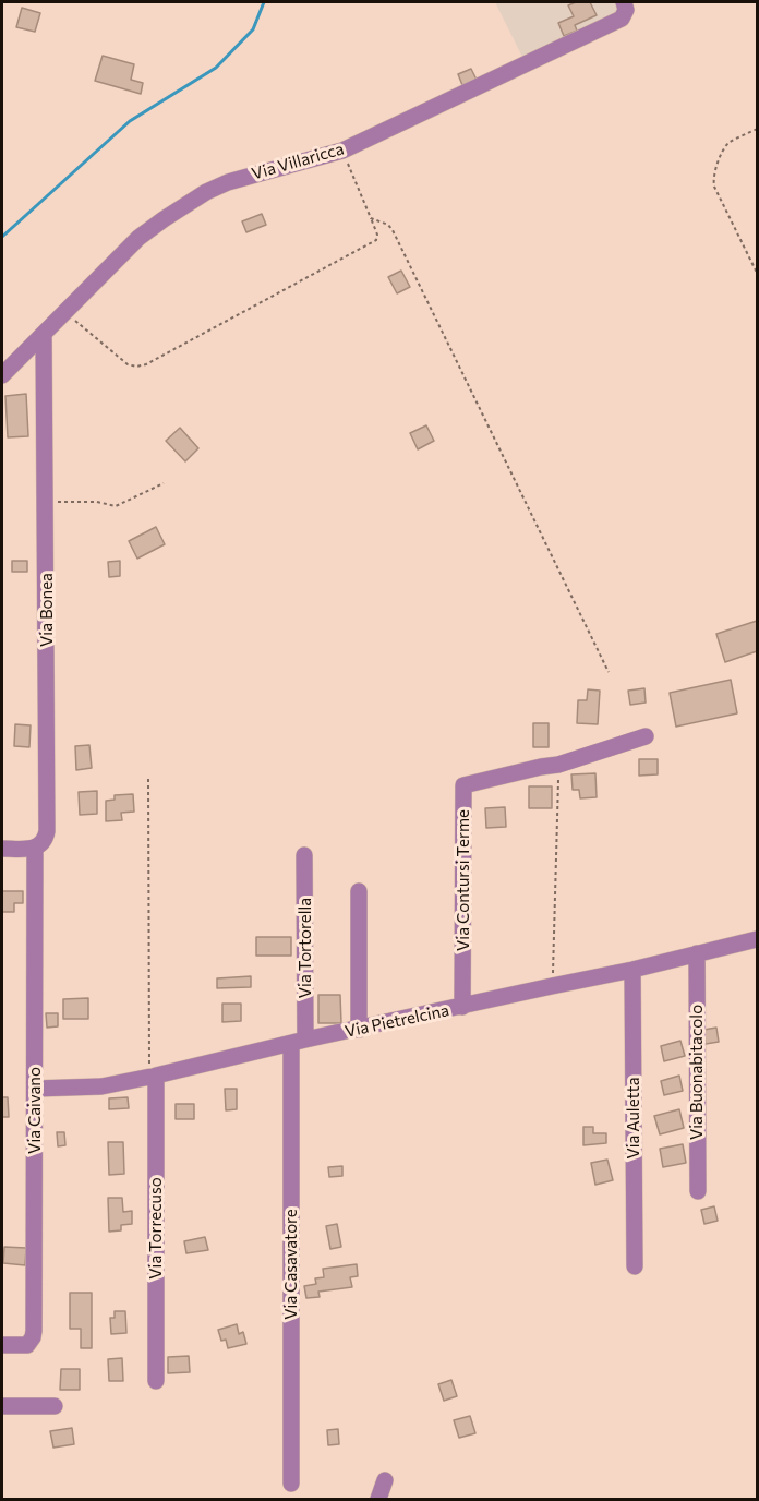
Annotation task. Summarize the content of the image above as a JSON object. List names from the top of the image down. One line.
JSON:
{"streets":{"street":["Via Villaricca","Via Bonea","Via Contursi Terme","Via Tortorella","Via Pietrelcina","Via Buonabitacolo","Via Caivano","Via Auletta","Via Torrecuso","Via Casavatore"]},"crossings":[["Via Villaricca","Via Bonea"],["Via Bonea","Via Caivano"],["Via Contursi Terme","Via Pietrelcina"],["Via Tortorella","Via Pietrelcina"],["Via Tortorella","Via Casavatore"],["Via Pietrelcina","Via Buonabitacolo"],["Via Pietrelcina","Via Caivano"],["Via Pietrelcina","Via Auletta"],["Via Pietrelcina","Via Torrecuso"],["Via Pietrelcina","Via Casavatore"]]}
